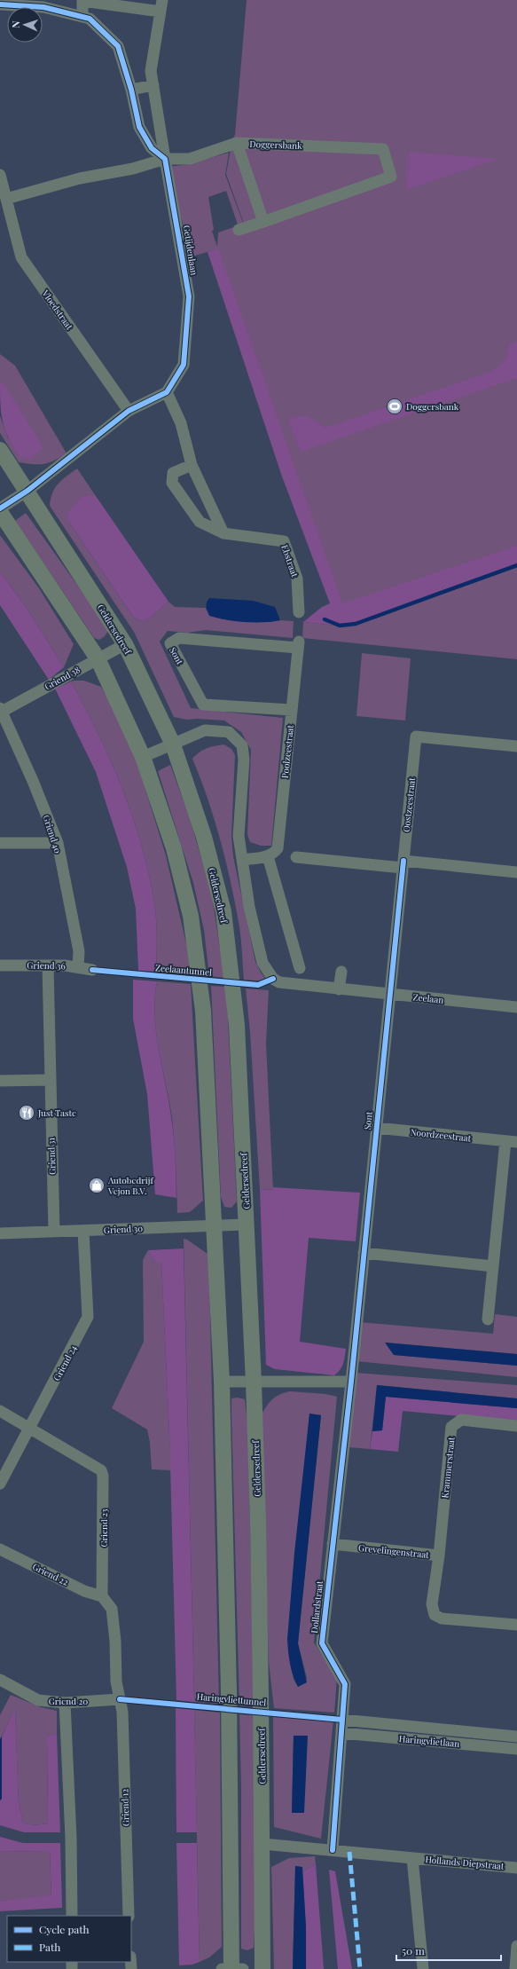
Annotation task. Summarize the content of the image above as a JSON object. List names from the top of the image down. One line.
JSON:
{"streets":{"main road":["Geldersedreef"],"street":["Doggersbank","Getijdenlaan","Vloedstraat","Ebstraat","Sont","Griend 38","Poolzeestraat","Oostzeestraat","Griend 40","Griend 36","Zeelaan","Noordzeestraat","Griend 31","Griend 30","Griend 24","Krammerstraat","Griend 23","Grevelingenstraat","Griend 22","Dollardstraat","Griend 20","Haringvlietlaan","Griend 12","Hollands Diepstraat"],"cycle path":["Zeelaantunnel","Haringvliettunnel"]},"crossings":[["Doggersbank","Getijdenlaan"],["Geldersedreef","Griend 38"],["Geldersedreef","Griend 30"],["Geldersedreef","Hollands Diepstraat"],["Sont","Poolzeestraat"],["Sont","Oostzeestraat"],["Sont","Zeelaan"],["Sont","Noordzeestraat"],["Sont","Dollardstraat"],["Griend 38","Griend 40"],["Griend 40","Griend 36"],["Griend 36","Griend 31"],["Griend 31","Griend 30"],["Griend 30","Griend 24"],["Griend 24","Griend 23"],["Krammerstraat","Grevelingenstraat"],["Griend 23","Griend 22"],["Grevelingenstraat","Dollardstraat"],["Dollardstraat","Haringvlietlaan"],["Dollardstraat","Hollands Diepstraat"],["Griend 20","Griend 12"]],"places":{"sports":["Doggersbank"],"restaurant":["Just Taste"],"shop":["Autobedrijf Vejon B.V."]},"legend":["Cycle path","Path"],"scale_bar":"50 m","north":"left"}
